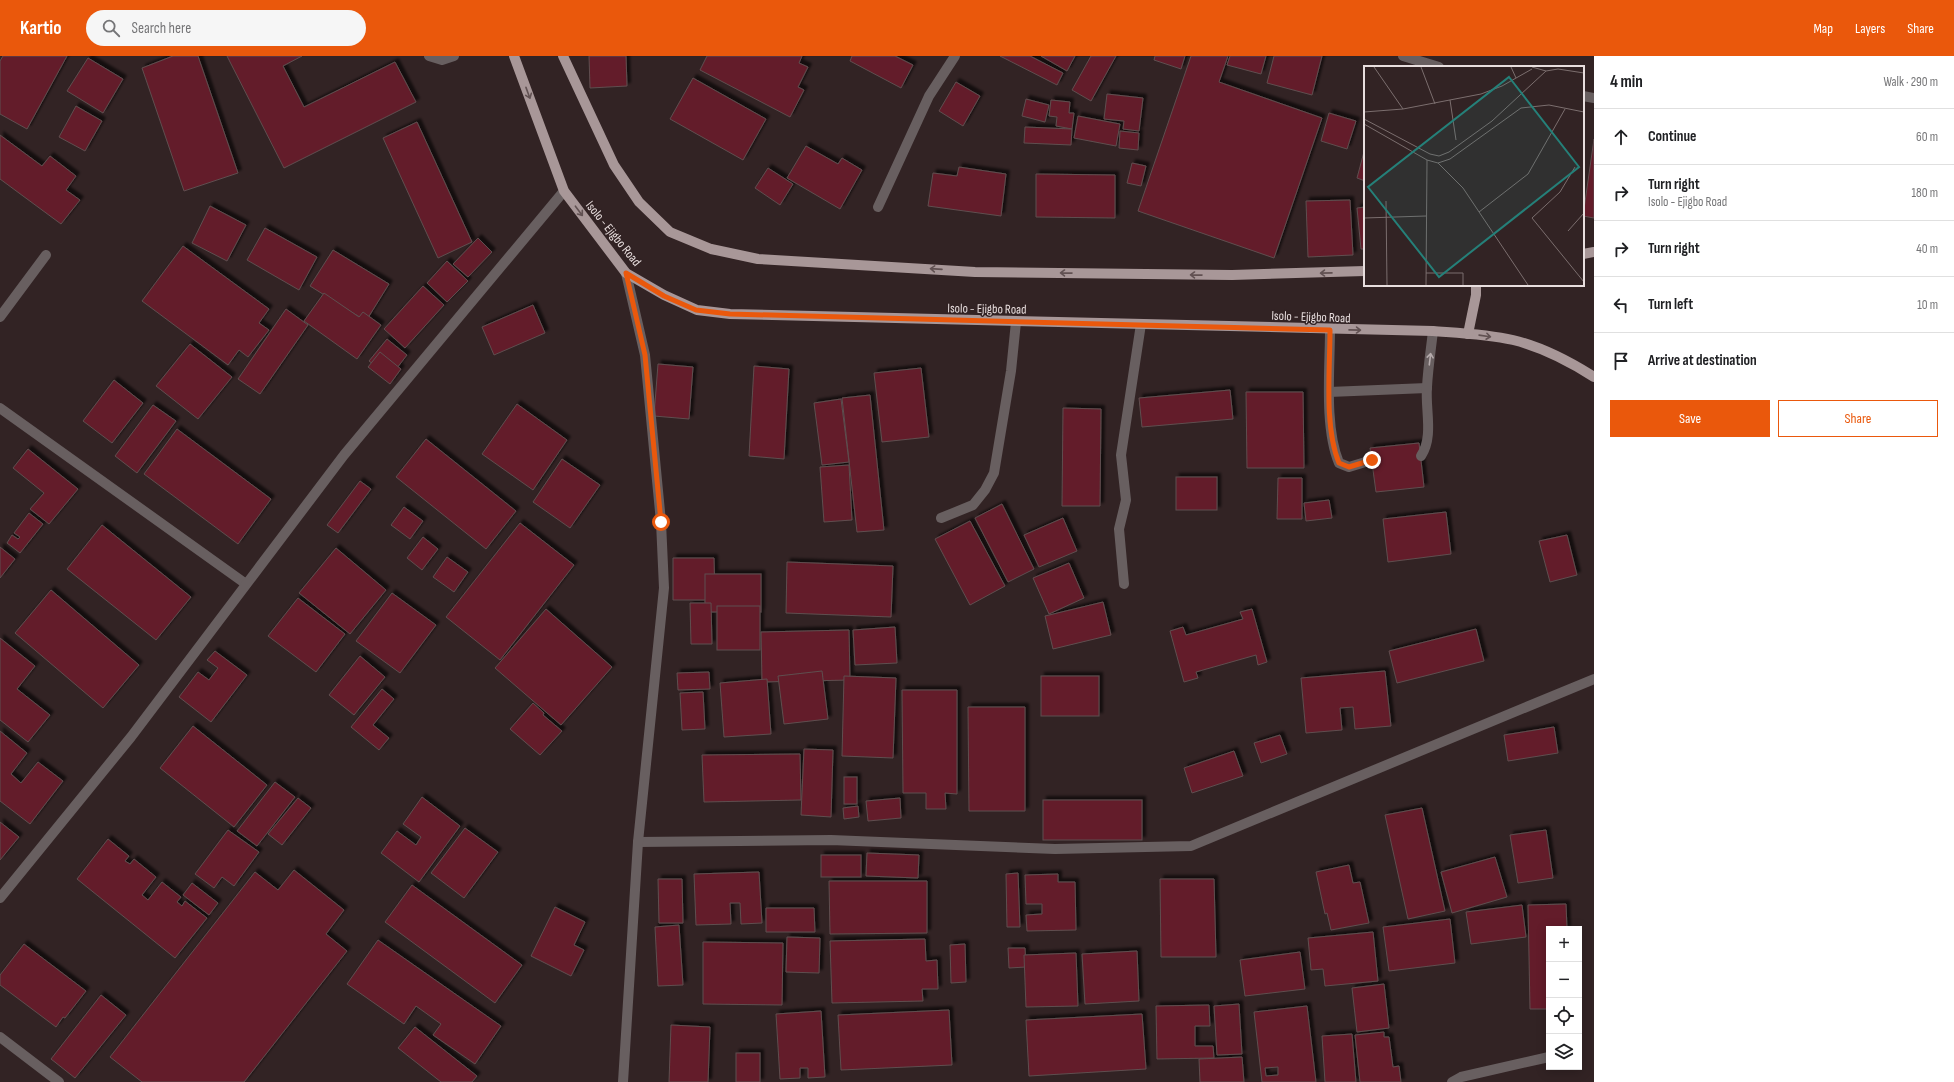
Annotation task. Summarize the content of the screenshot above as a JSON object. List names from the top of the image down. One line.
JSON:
{"streets":{"main road":["Isolo - Ejigbo Road"]},"page":{"header":"Kartio","search":"Search here","nav":["Map","Layers","Share"],"heading":["4 min","Walk · 290 m"],"list":[["Continue","60 m"],["Turn right","Isolo - Ejigbo Road","180 m"],["Turn right","40 m"],["Turn left","10 m"],"Arrive at destination"],"buttons":["Save","Share"],"map_buttons":["+","−"]}}
